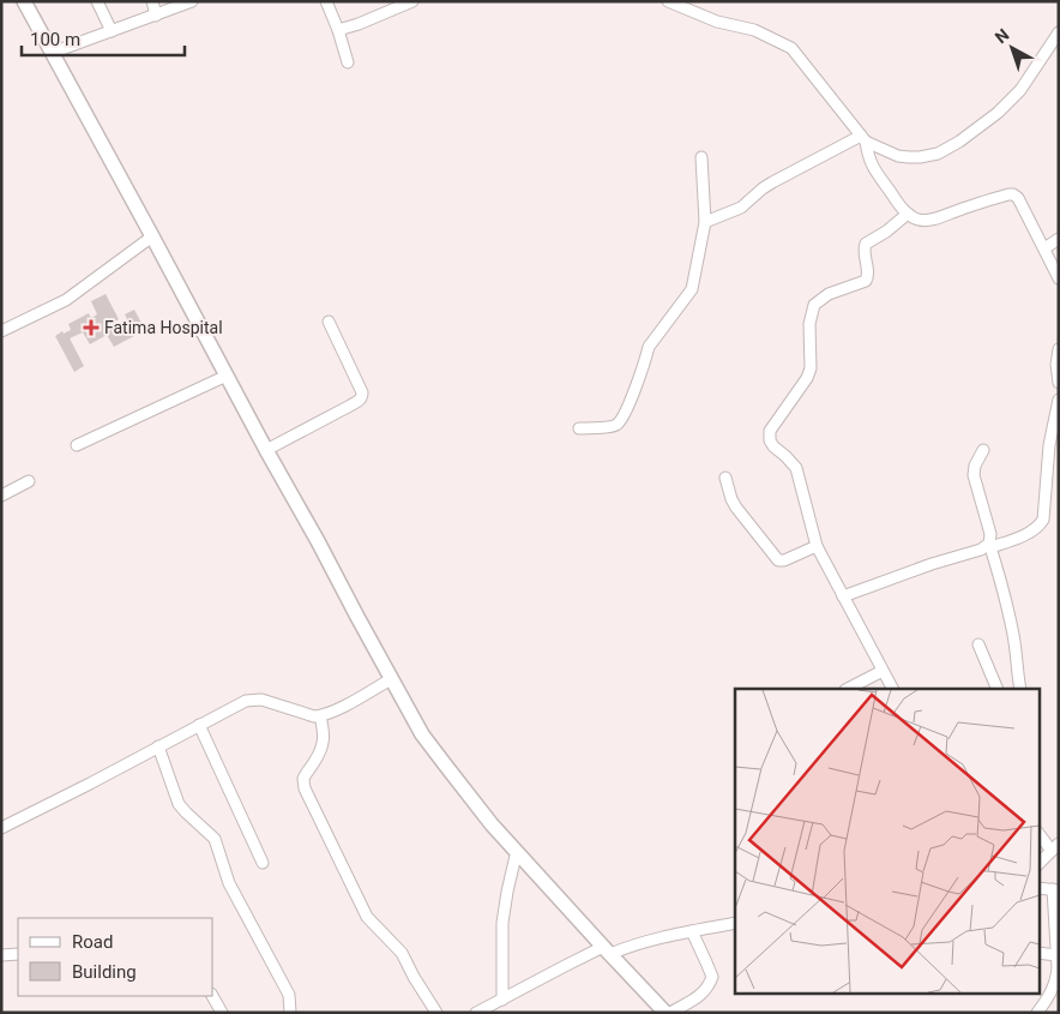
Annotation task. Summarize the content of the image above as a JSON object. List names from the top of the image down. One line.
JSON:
{"places":{"health":["Fatima Hospital"]},"legend":["Road","Building"],"scale_bar":"100 m","north":"top left"}
